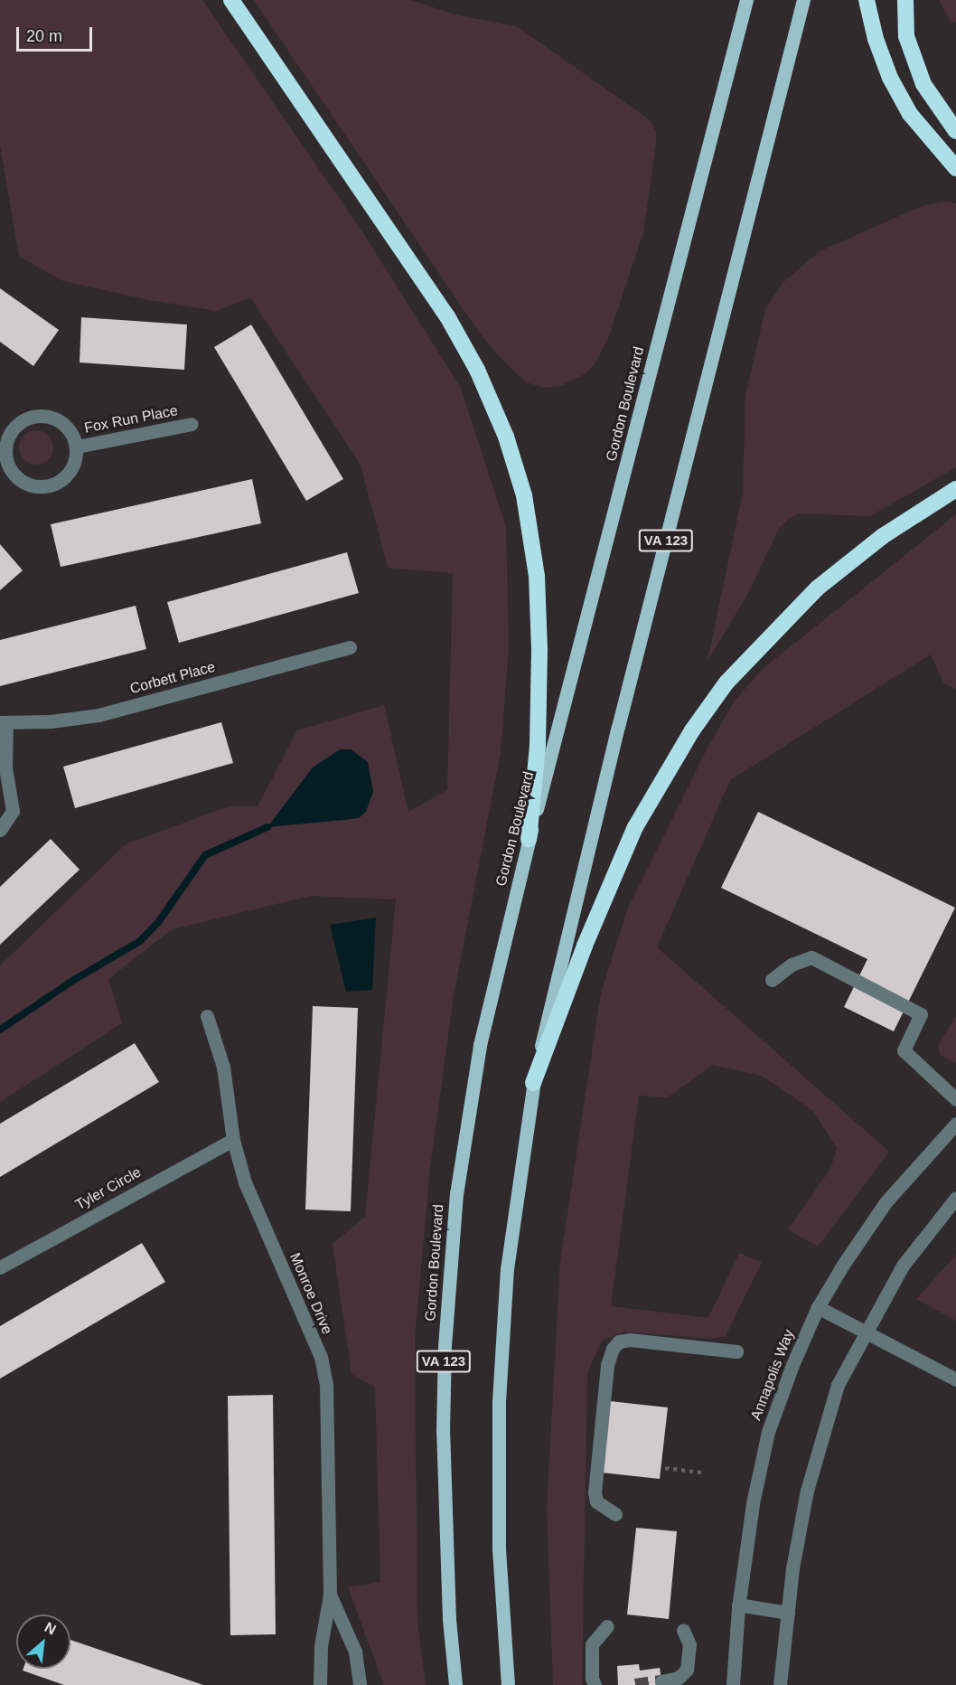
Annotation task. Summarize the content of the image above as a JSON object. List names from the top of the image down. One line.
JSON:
{"streets":{"main road":["Gordon Boulevard","VA 123"],"street":["Fox Run Place","Corbett Place","Tyler Circle","Monroe Drive","Annapolis Way"]},"crossings":[["Tyler Circle","Monroe Drive"]],"scale_bar":"20 m","north":"top right"}
